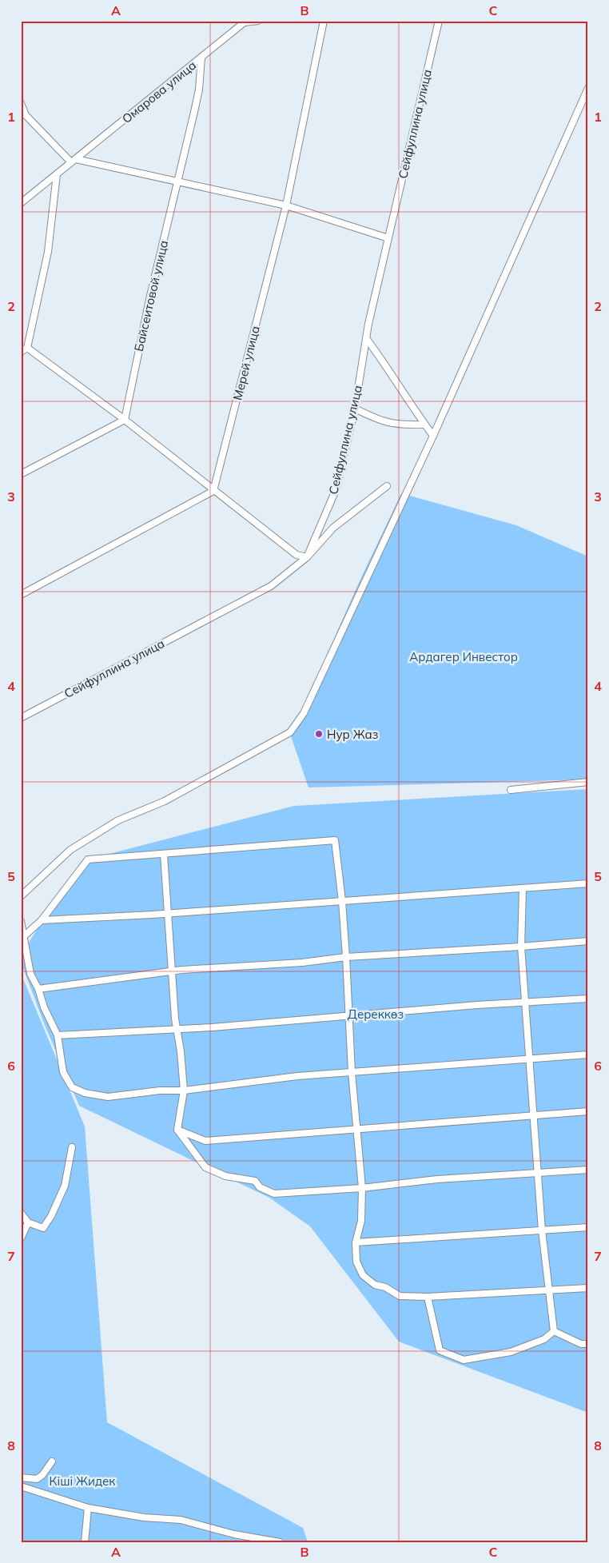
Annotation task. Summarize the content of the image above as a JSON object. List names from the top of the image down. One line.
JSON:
{"streets":{"street":["Омарова улица","Сейфуллина улица","Байсеитовой улица","Мерей улица"]},"crossings":[["Омарова улица","Байсеитовой улица"]],"parks":["Ардагер Инвестор","Дереккөз","Кіші Жидек"],"places":["Нур Жаз"],"grid":{"columns":["A","B","C"],"rows":["1","2","3","4","5","6","7","8"]}}
